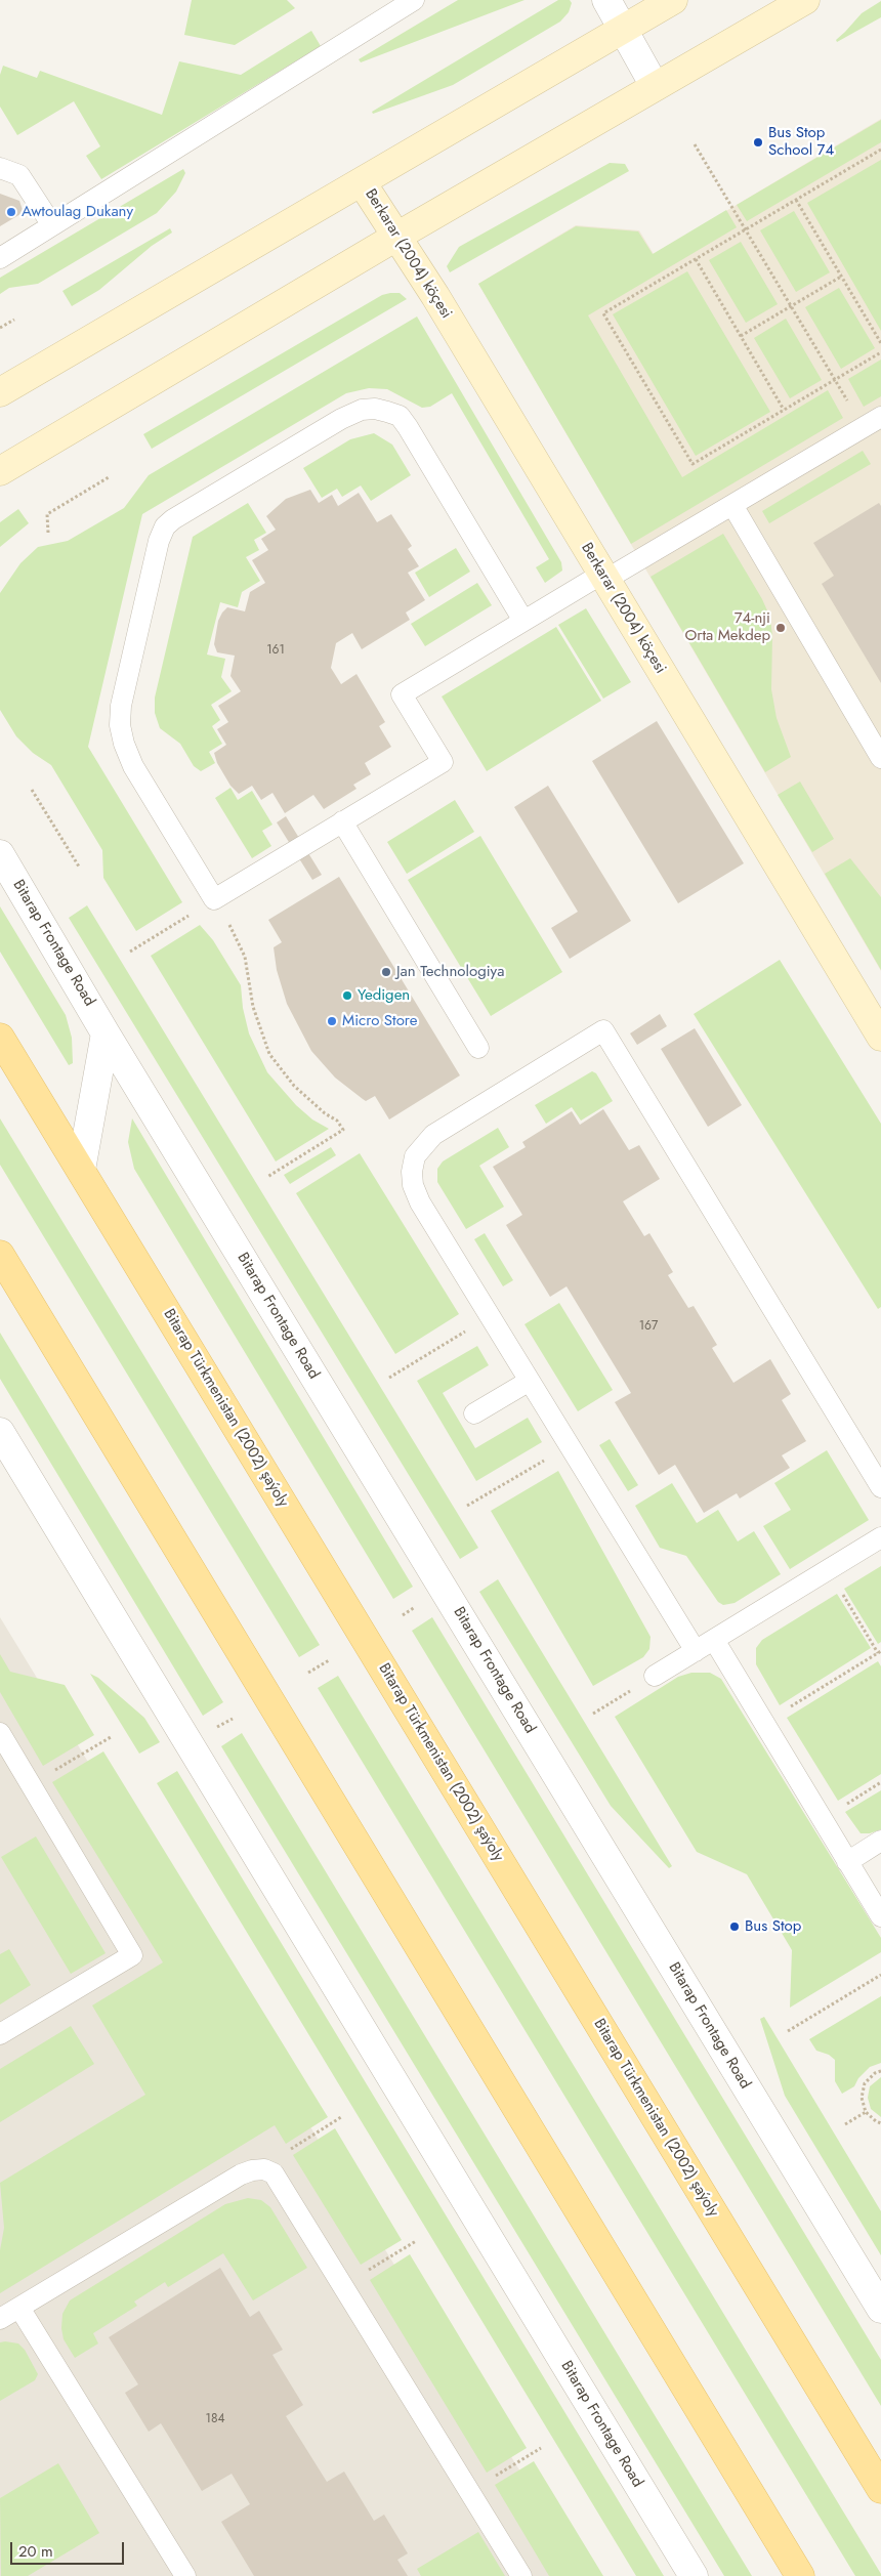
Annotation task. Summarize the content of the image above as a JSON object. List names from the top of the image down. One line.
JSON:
{"streets":{"main road":["Bitarap Türkmenistan (2002) şaýoly"],"street":["Berkarar (2004) köçesi","Bitarap Frontage Road"]},"places":["Bus Stop School 74","Awtoulag Dukany","74-nji Orta Mekdep","Jan Technologiya","Yedigen","Micro Store","Bus Stop"],"house_numbers":["161","167","184"],"scale_bar":"20 m"}
